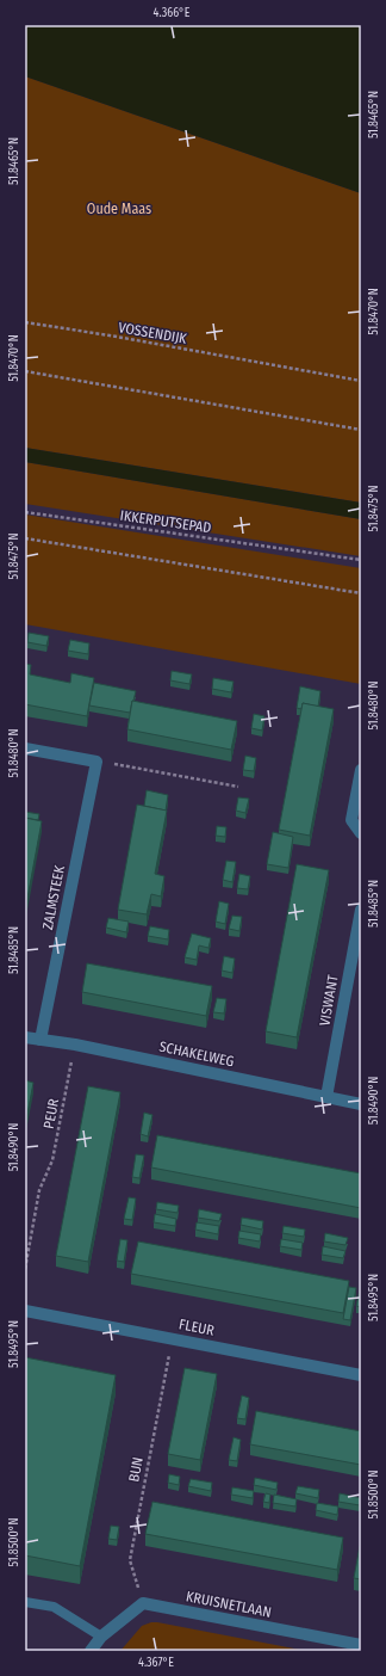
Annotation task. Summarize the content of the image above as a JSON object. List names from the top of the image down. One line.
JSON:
{"streets":{"street":["ZALMSTEEK","VISWANT","SCHAKELWEG","FLEUR","KRUISNETLAAN"],"path":["VOSSENDIJK","IKKERPUTSEPAD","PEUR","BUN"]},"crossings":[["ZALMSTEEK","SCHAKELWEG"],["VISWANT","SCHAKELWEG"],["SCHAKELWEG","PEUR"],["FLEUR","BUN"],["BUN","KRUISNETLAAN"]],"parks":["Oude Maas"],"coordinates":["4.366°E","51.8465°N","51.8470°N","51.8475°N","51.8480°N","51.8485°N","51.8490°N","51.8495°N","51.8500°N","4.367°E"]}
